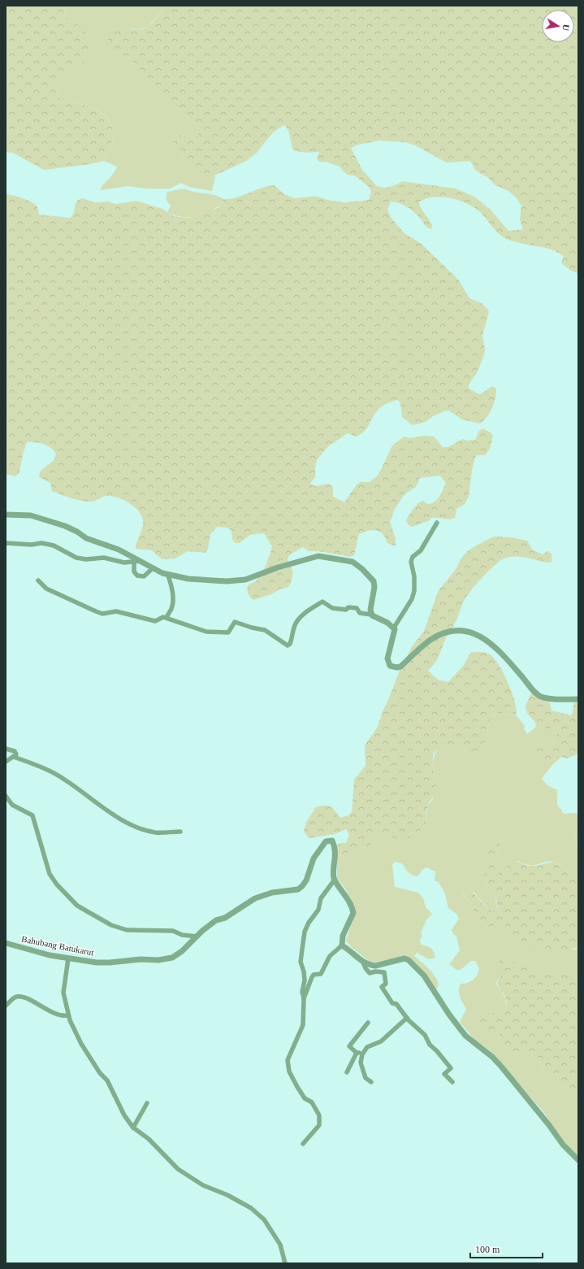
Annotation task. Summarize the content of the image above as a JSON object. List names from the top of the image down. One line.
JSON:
{"streets":{"street":["Bahubang Batukarut"]},"scale_bar":"100 m","north":"right"}
